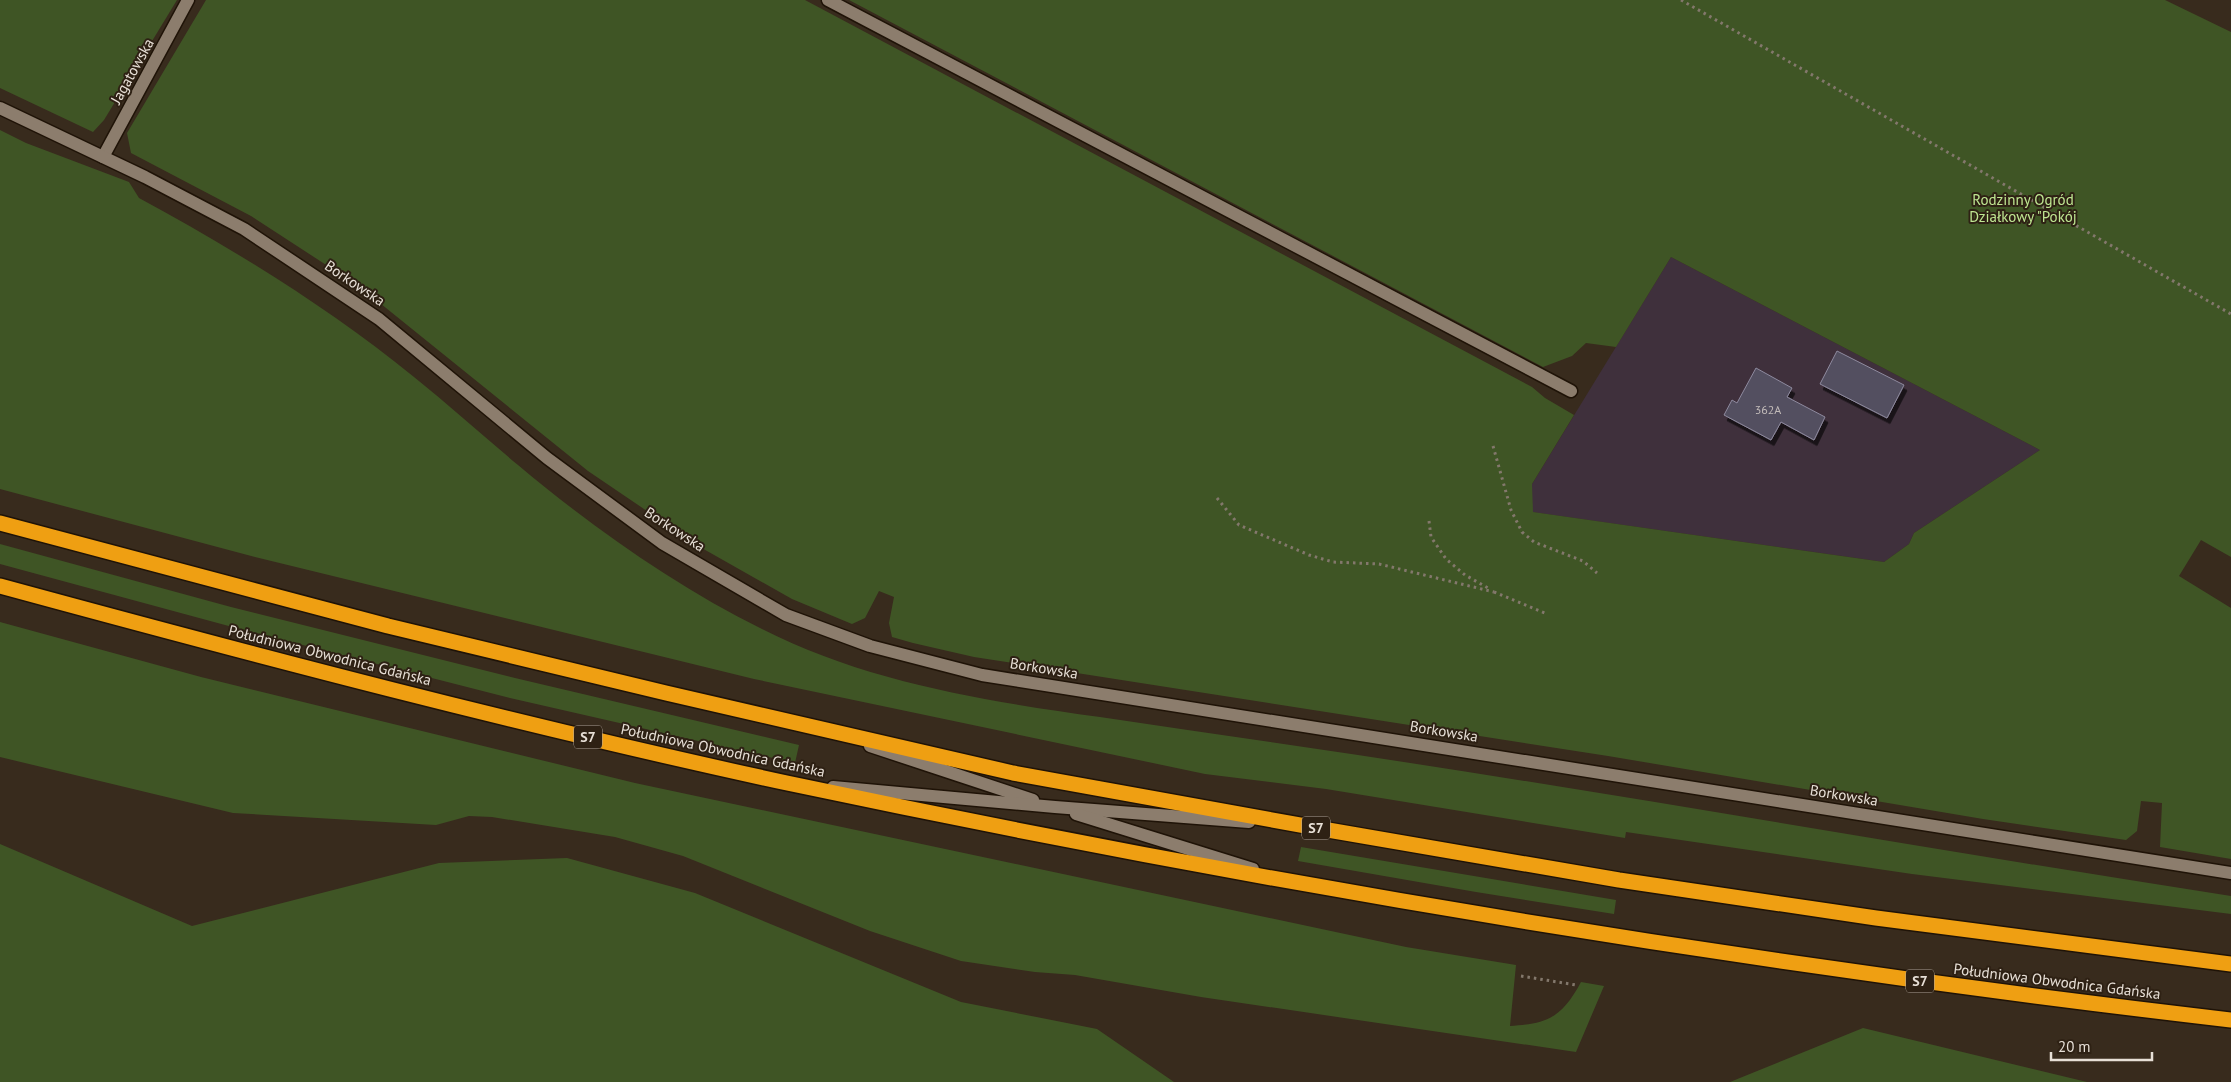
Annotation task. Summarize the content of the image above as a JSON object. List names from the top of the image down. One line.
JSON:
{"streets":{"highway":["Południowa Obwodnica Gdańska","S7"],"street":["Jagatowska","Borkowska"]},"crossings":[["Jagatowska","Borkowska"]],"parks":["Rodzinny Ogród Działkowy \"Pokój"],"house_numbers":["362A"],"scale_bar":"20 m"}
